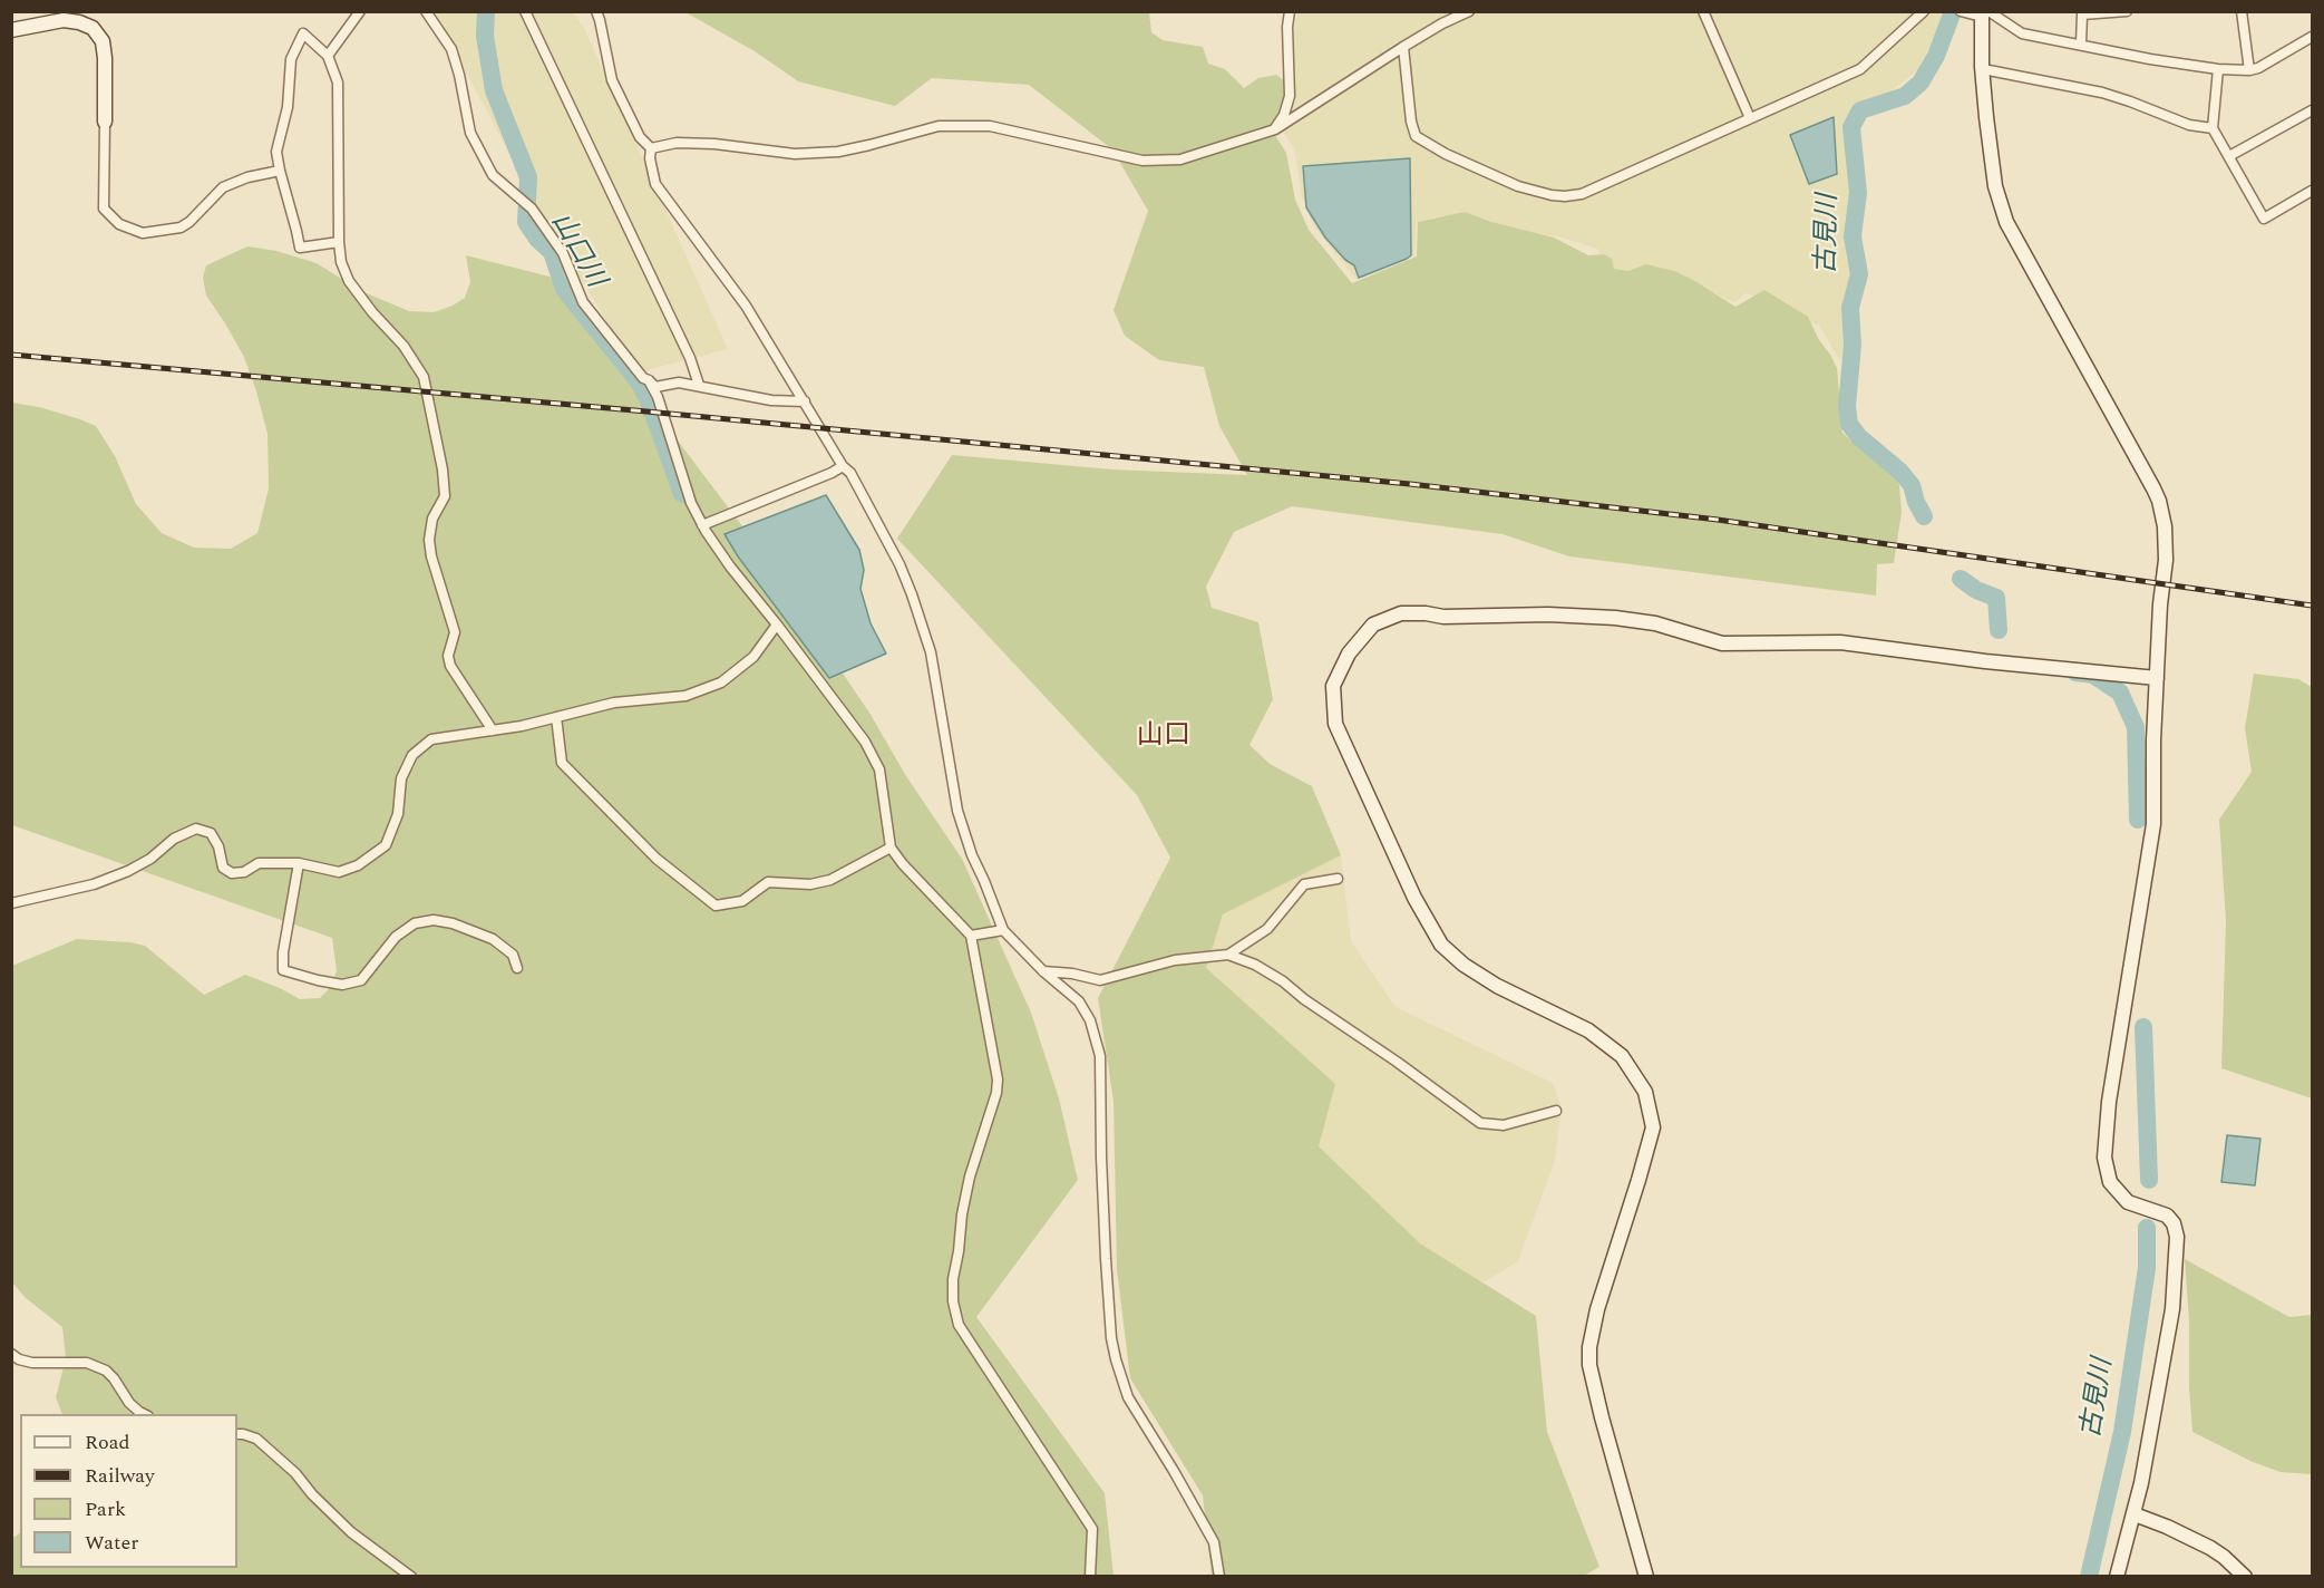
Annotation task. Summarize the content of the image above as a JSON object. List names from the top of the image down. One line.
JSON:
{"districts":["山口"],"water":["古見川","山口川"],"legend":["Road","Railway","Park","Water"]}
